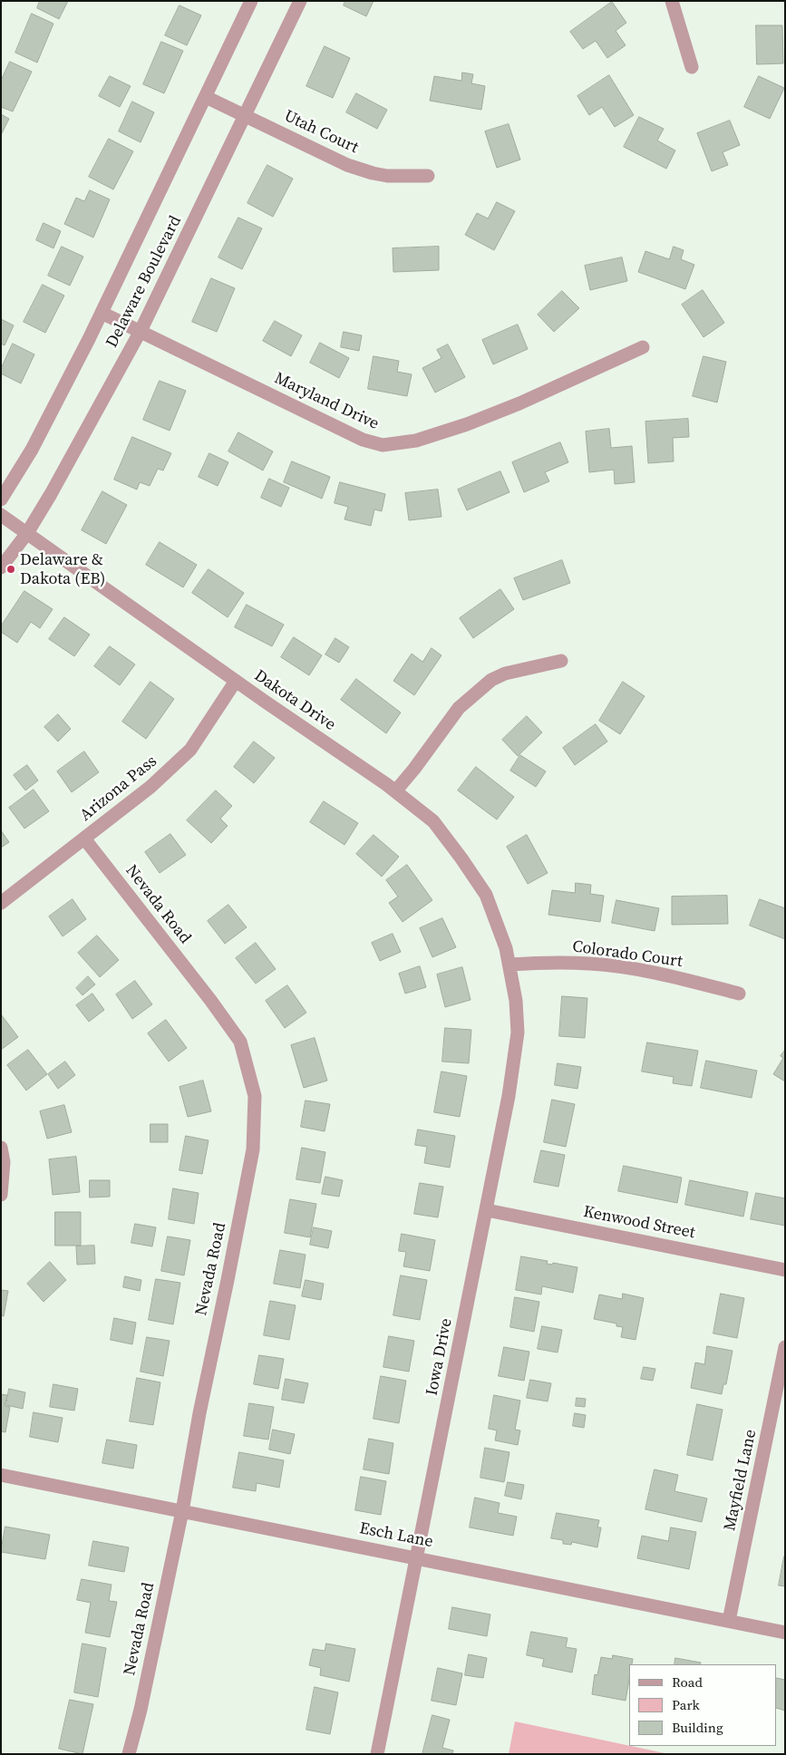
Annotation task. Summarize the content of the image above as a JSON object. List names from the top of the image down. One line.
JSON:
{"streets":{"street":["Utah Court","Delaware Boulevard","Maryland Drive","Dakota Drive","Arizona Pass","Nevada Road","Colorado Court","Kenwood Street","Iowa Drive","Mayfield Lane","Esch Lane"]},"crossings":[["Utah Court","Delaware Boulevard"],["Delaware Boulevard","Maryland Drive"],["Delaware Boulevard","Dakota Drive"],["Dakota Drive","Arizona Pass"],["Dakota Drive","Colorado Court"],["Dakota Drive","Iowa Drive"],["Arizona Pass","Nevada Road"],["Nevada Road","Esch Lane"],["Colorado Court","Iowa Drive"],["Kenwood Street","Iowa Drive"],["Iowa Drive","Esch Lane"],["Mayfield Lane","Esch Lane"]],"places":["Delaware & Dakota (EB)"],"legend":["Road","Park","Building"]}
